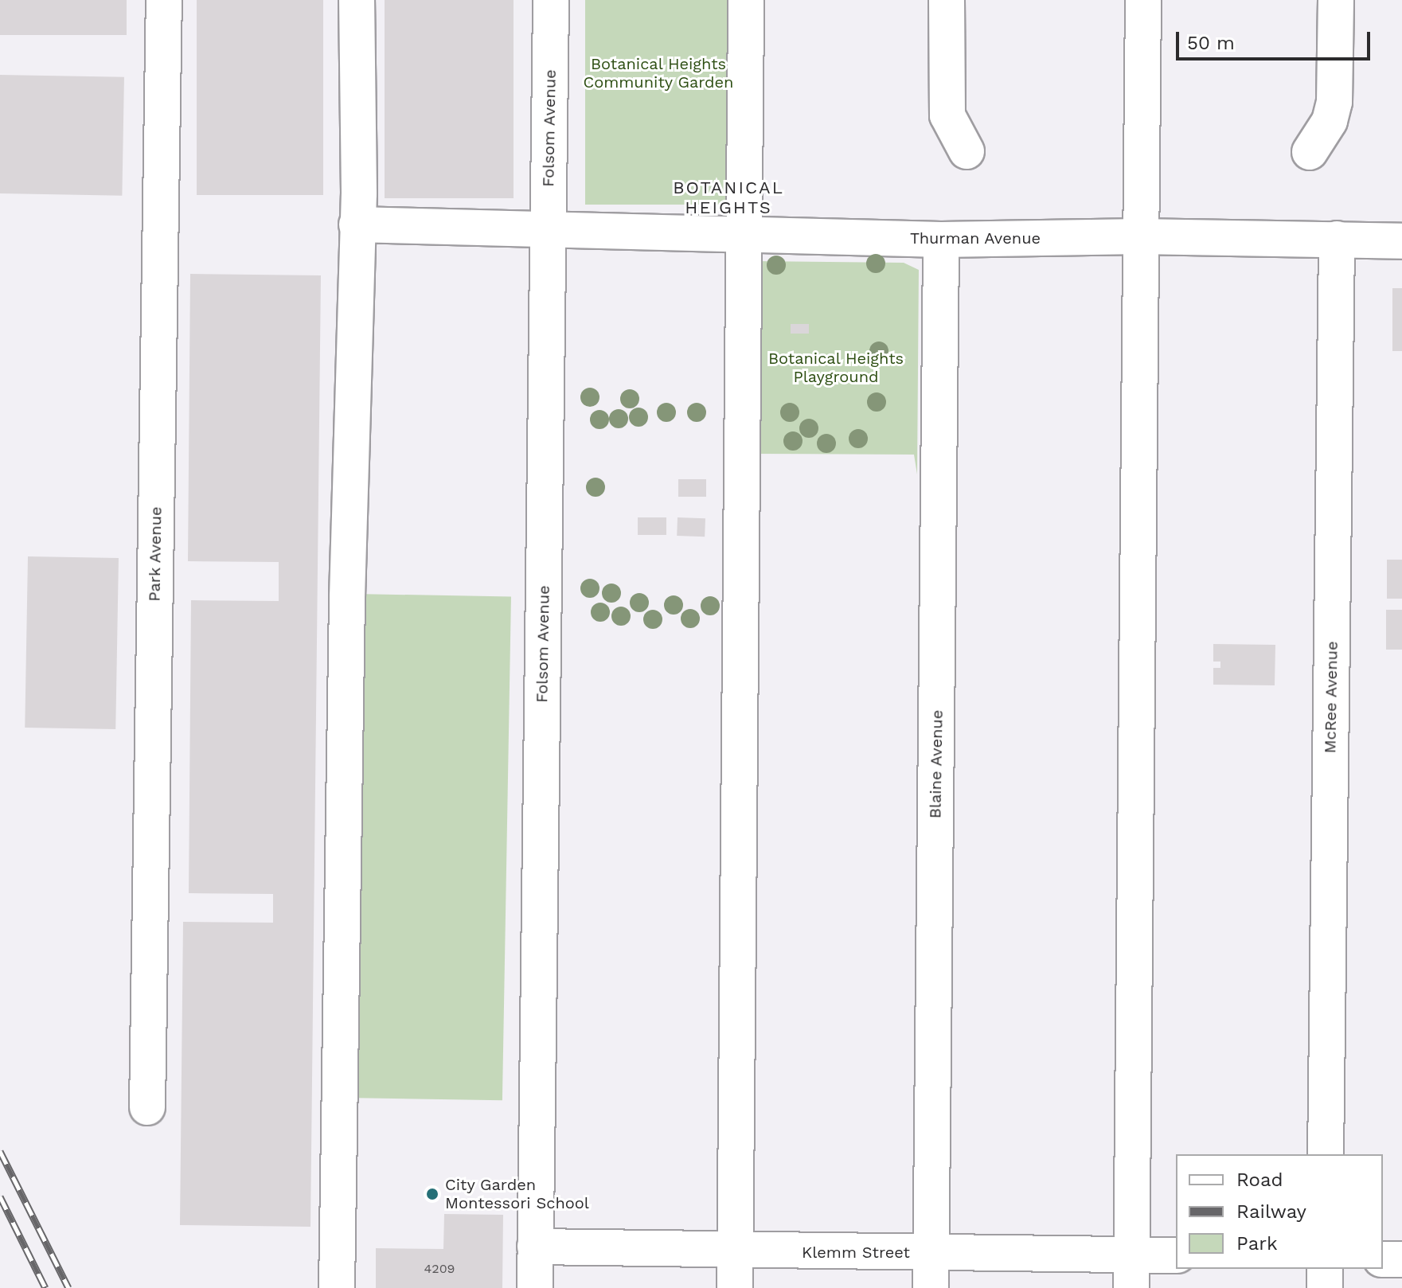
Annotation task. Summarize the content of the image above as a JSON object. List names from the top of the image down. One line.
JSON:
{"streets":{"street":["Folsom Avenue","Thurman Avenue","Park Avenue","McRee Avenue","Blaine Avenue","Klemm Street"]},"crossings":[["Folsom Avenue","Thurman Avenue"],["Folsom Avenue","Klemm Street"],["Thurman Avenue","McRee Avenue"],["Thurman Avenue","Blaine Avenue"],["Blaine Avenue","Klemm Street"]],"districts":["BOTANICAL HEIGHTS"],"parks":["Botanical Heights Community Garden","Botanical Heights Playground"],"places":["City Garden Montessori School"],"house_numbers":["4209"],"legend":["Road","Railway","Park"],"scale_bar":"50 m"}
